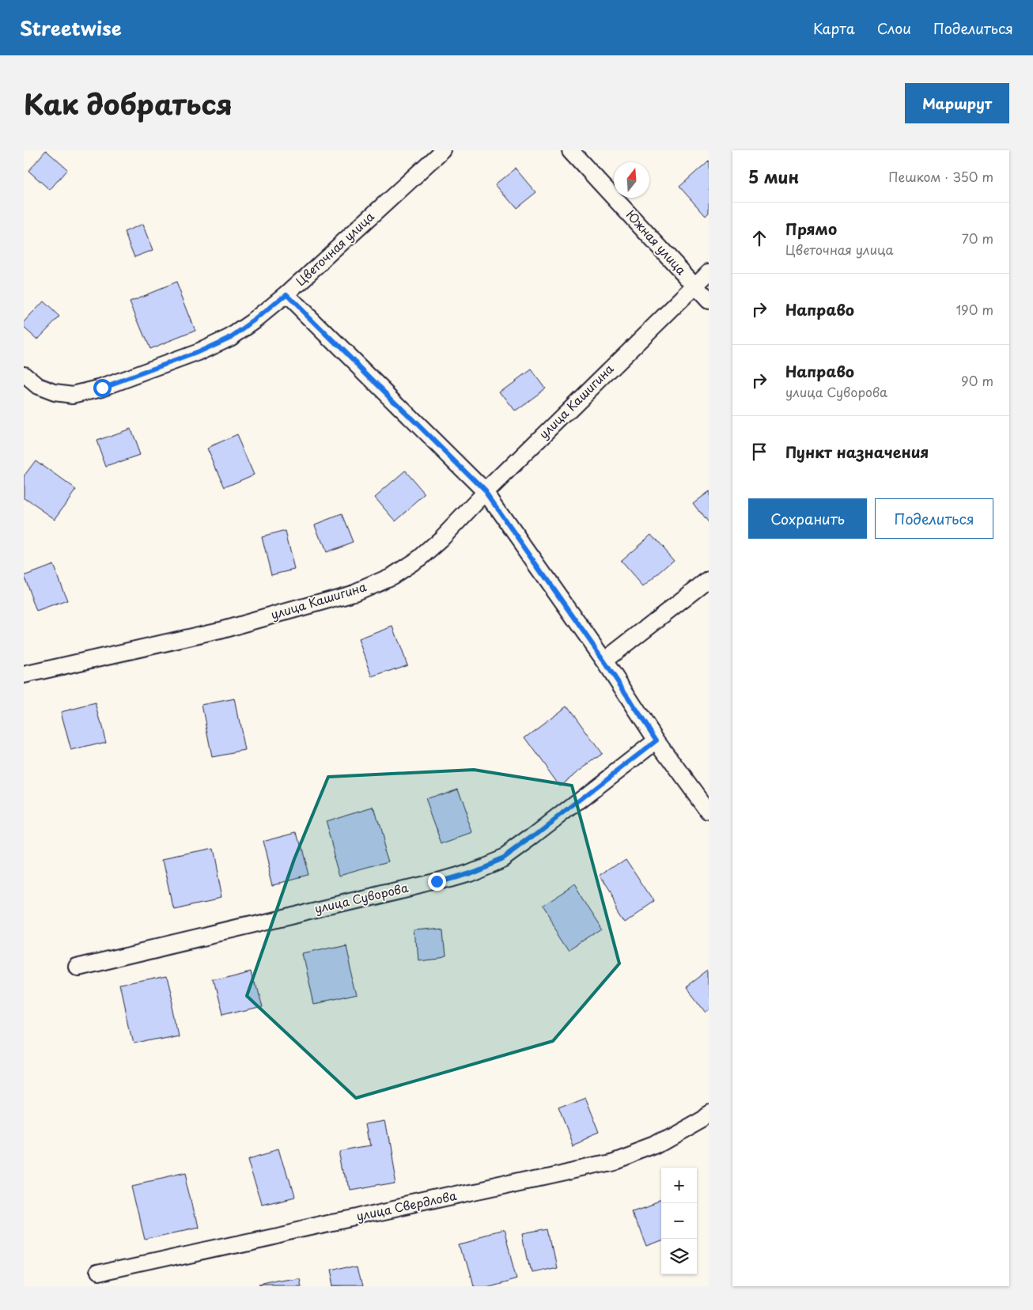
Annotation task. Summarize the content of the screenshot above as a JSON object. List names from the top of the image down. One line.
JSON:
{"streets":{"street":["Южная улица","Цветочная улица","улица Кашигина","улица Суворова","улица Свердлова"]},"crossings":[["Южная улица","улица Кашигина"]],"north":"top","page":{"header":"Streetwise","nav":["Карта","Слои","Поделиться"],"title":"Как добраться","buttons":["Маршрут",["Сохранить","Поделиться"]],"heading":["5 мин","Пешком · 350 m"],"list":[["Прямо","Цветочная улица","70 m"],["Направо","190 m"],["Направо","улица Суворова","90 m"],"Пункт назначения"],"map_buttons":["+","−"]}}
